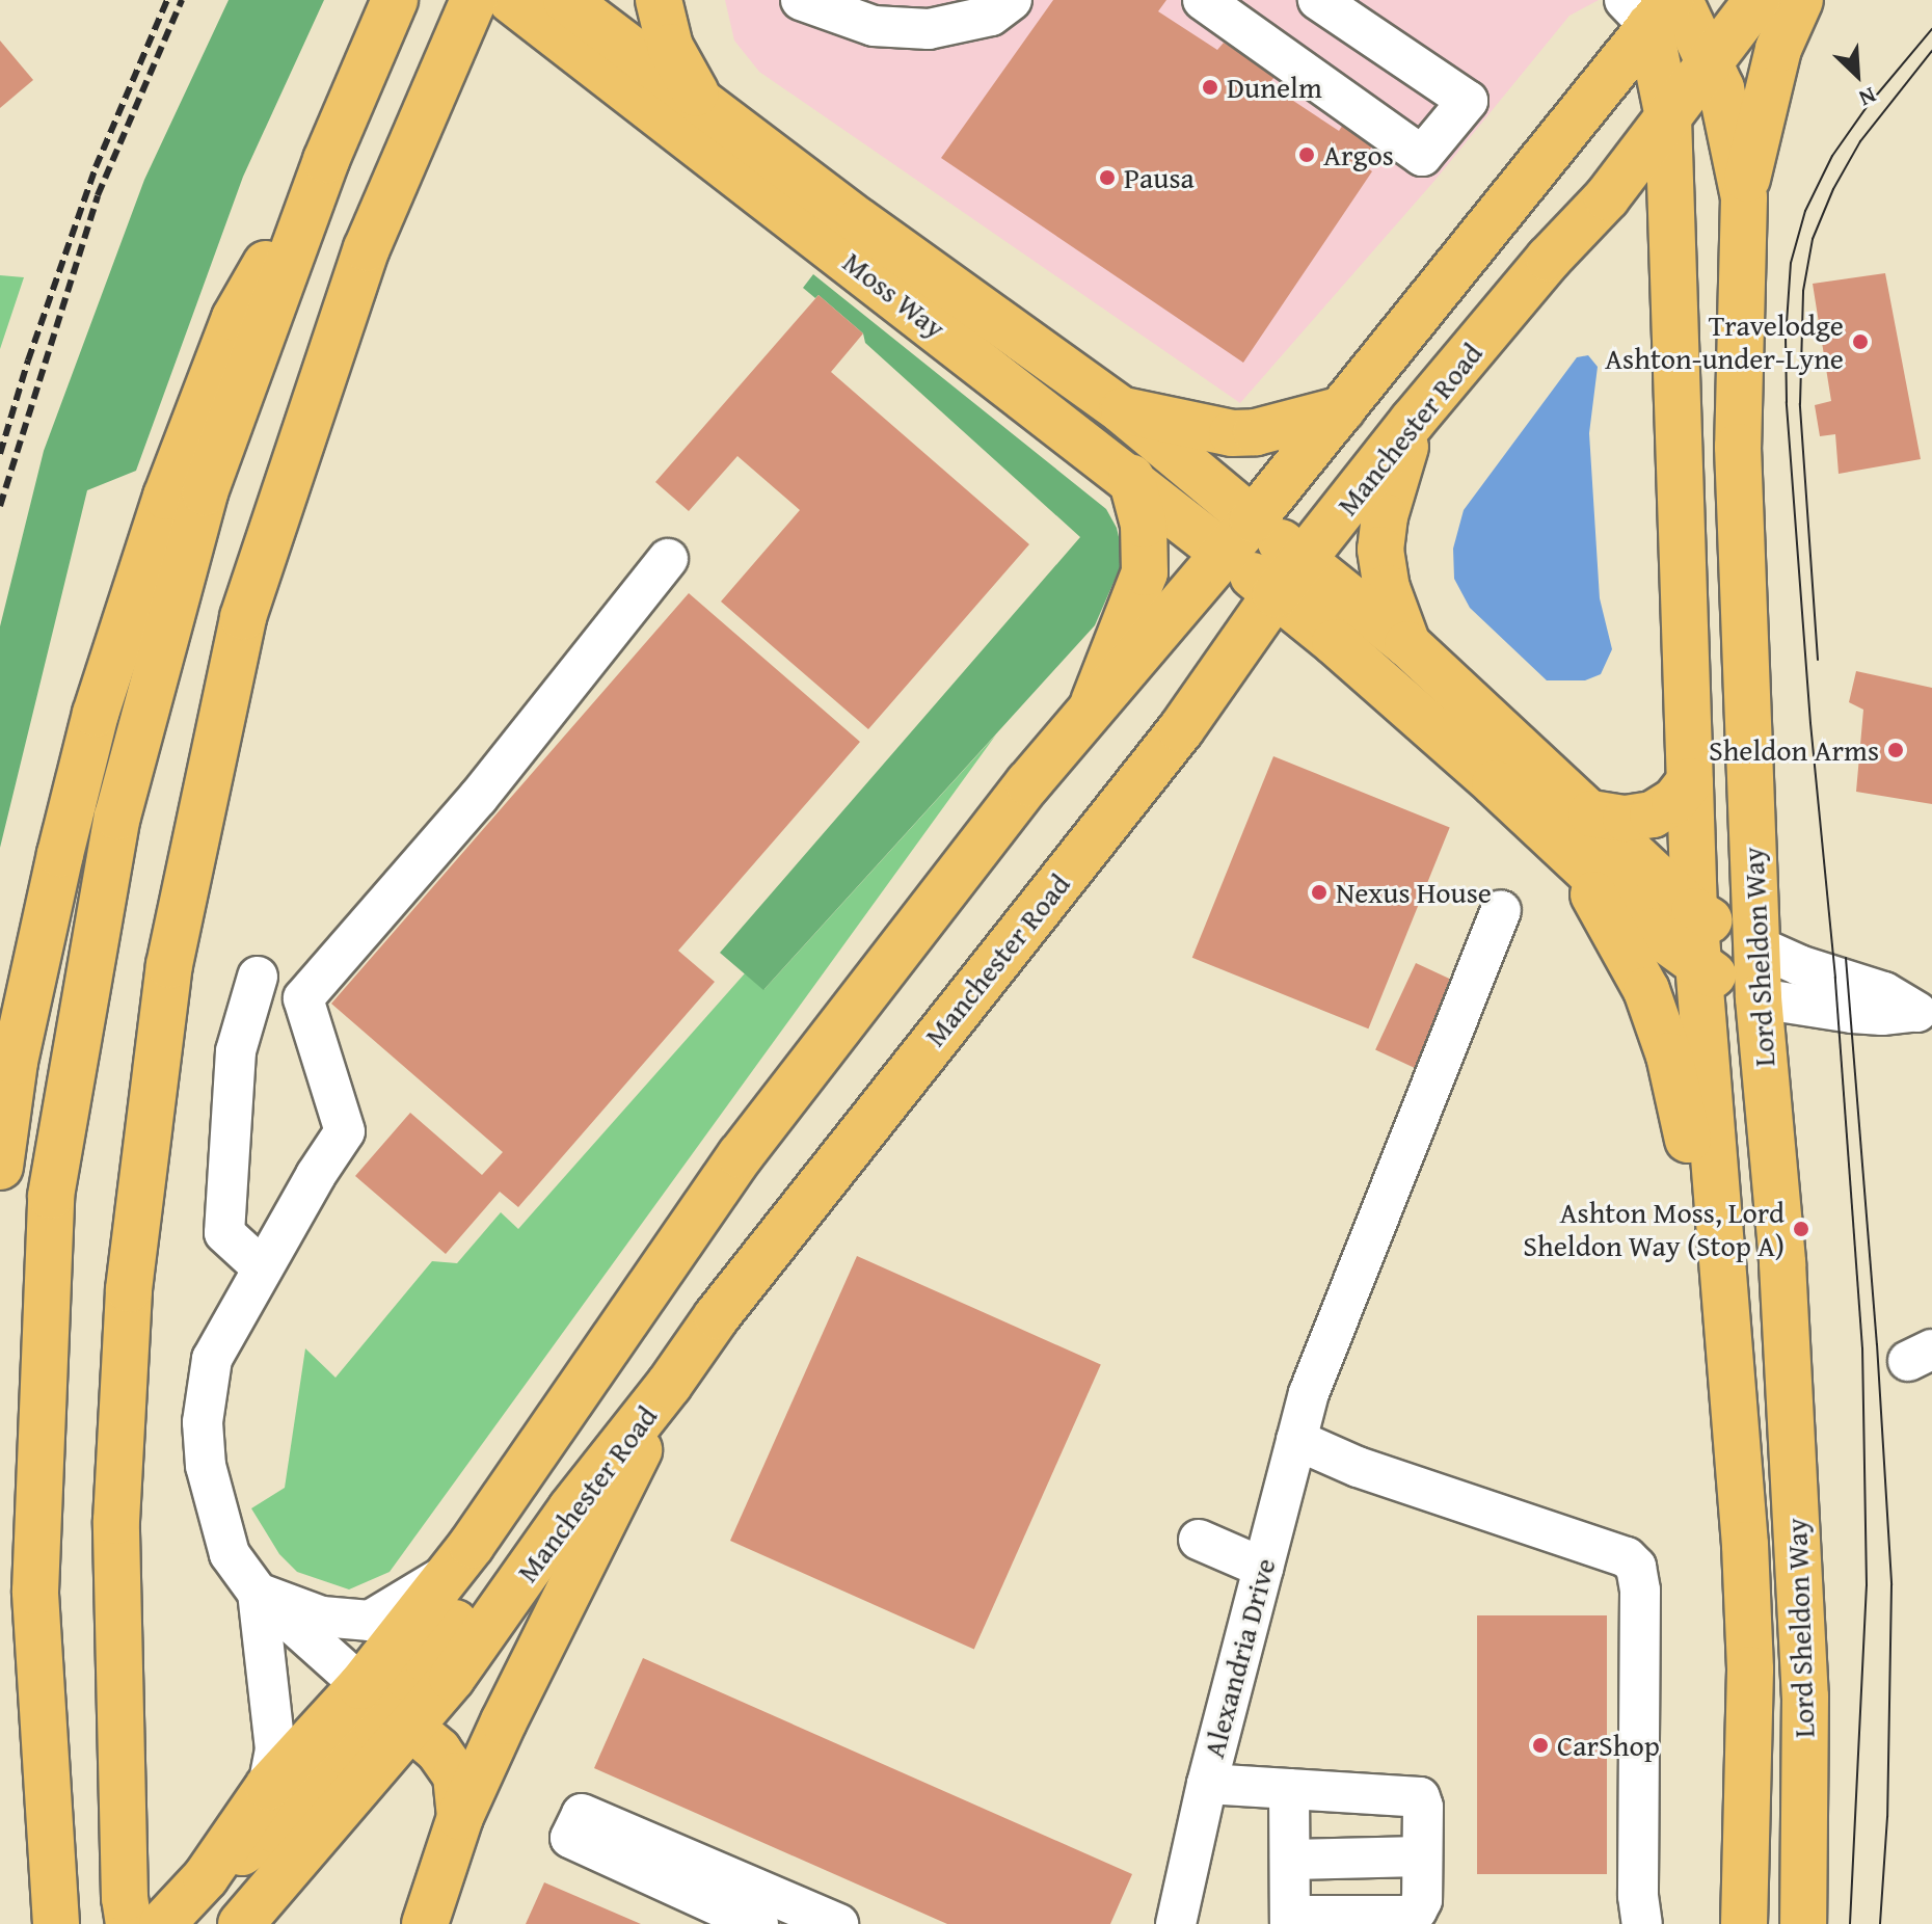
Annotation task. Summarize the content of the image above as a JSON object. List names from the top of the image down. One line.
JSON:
{"streets":{"main road":["Moss Way","Manchester Road","Lord Sheldon Way"],"street":["Alexandria Drive"]},"crossings":[["Moss Way","Manchester Road"],["Manchester Road","Lord Sheldon Way"]],"places":["Dunelm","Argos","Pausa","Travelodge Ashton-under-Lyne","Sheldon Arms","Nexus House","Ashton Moss, Lord Sheldon Way (Stop A)","CarShop"],"north":"bottom right"}
